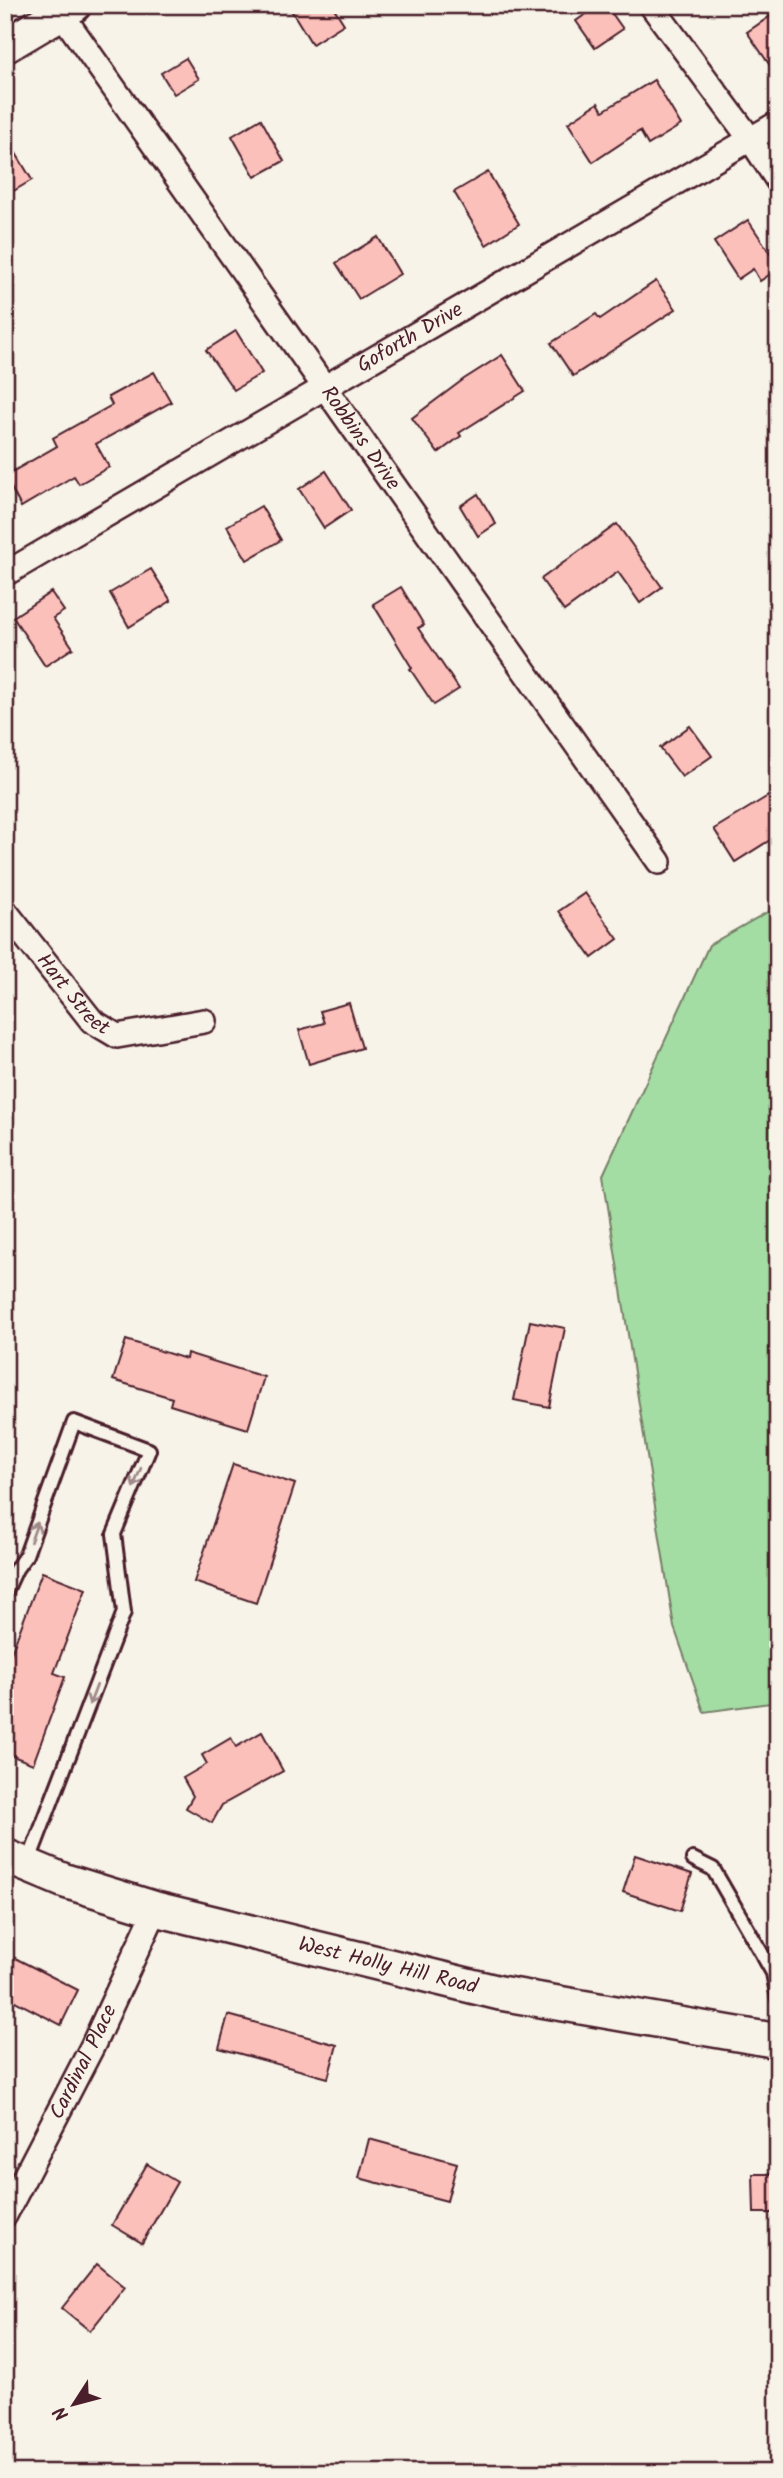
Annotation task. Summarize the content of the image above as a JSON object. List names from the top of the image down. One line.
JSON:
{"streets":{"street":["Goforth Drive","Robbins Drive","Hart Street","West Holly Hill Road","Cardinal Place"]},"crossings":[["Goforth Drive","Robbins Drive"],["West Holly Hill Road","Cardinal Place"]],"north":"bottom left"}
